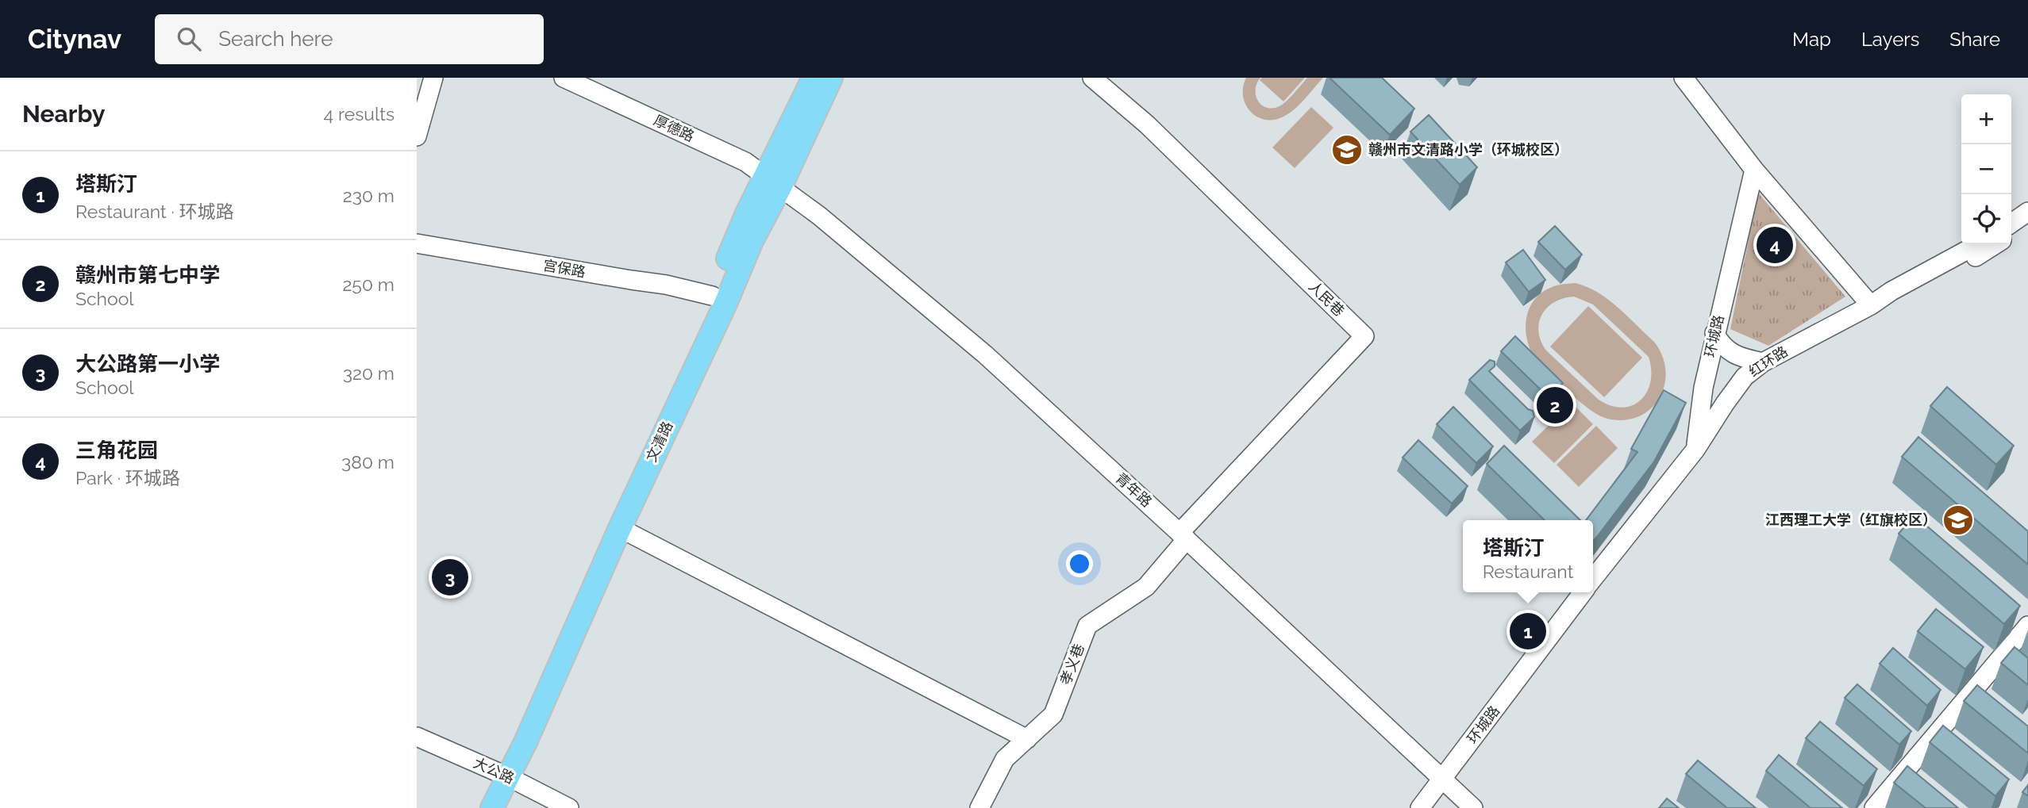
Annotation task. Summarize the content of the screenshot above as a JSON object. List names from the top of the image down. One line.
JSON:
{"streets":{"main road":["文清路"],"street":["厚德路","宫保路","人民巷","环城路","红环路","青年路","孝义巷","大公路"]},"crossings":[["厚德路","文清路"],["厚德路","青年路"],["宫保路","文清路"],["人民巷","青年路"],["人民巷","孝义巷"],["环城路","红环路"],["环城路","青年路"],["文清路","青年路"],["文清路","大公路"],["青年路","孝义巷"]],"places":{"school or university":["赣州市文清路小学（环城校区）","江西理工大学（红旗校区）"]},"page":{"header":"Citynav","search":"Search here","nav":["Map","Layers","Share"],"heading":["Nearby","4 results"],"map_buttons":["+","−"],"list":[{"mark":"1","name":"塔斯汀","note":"Restaurant · 环城路","value":"230 m"},{"mark":"2","name":"赣州市第七中学","note":"School","value":"250 m"},{"mark":"3","name":"大公路第一小学","note":"School","value":"320 m"},{"mark":"4","name":"三角花园","note":"Park · 环城路","value":"380 m"}],"pins":["4","2","3","1"],"popup":["塔斯汀","Restaurant"]}}
